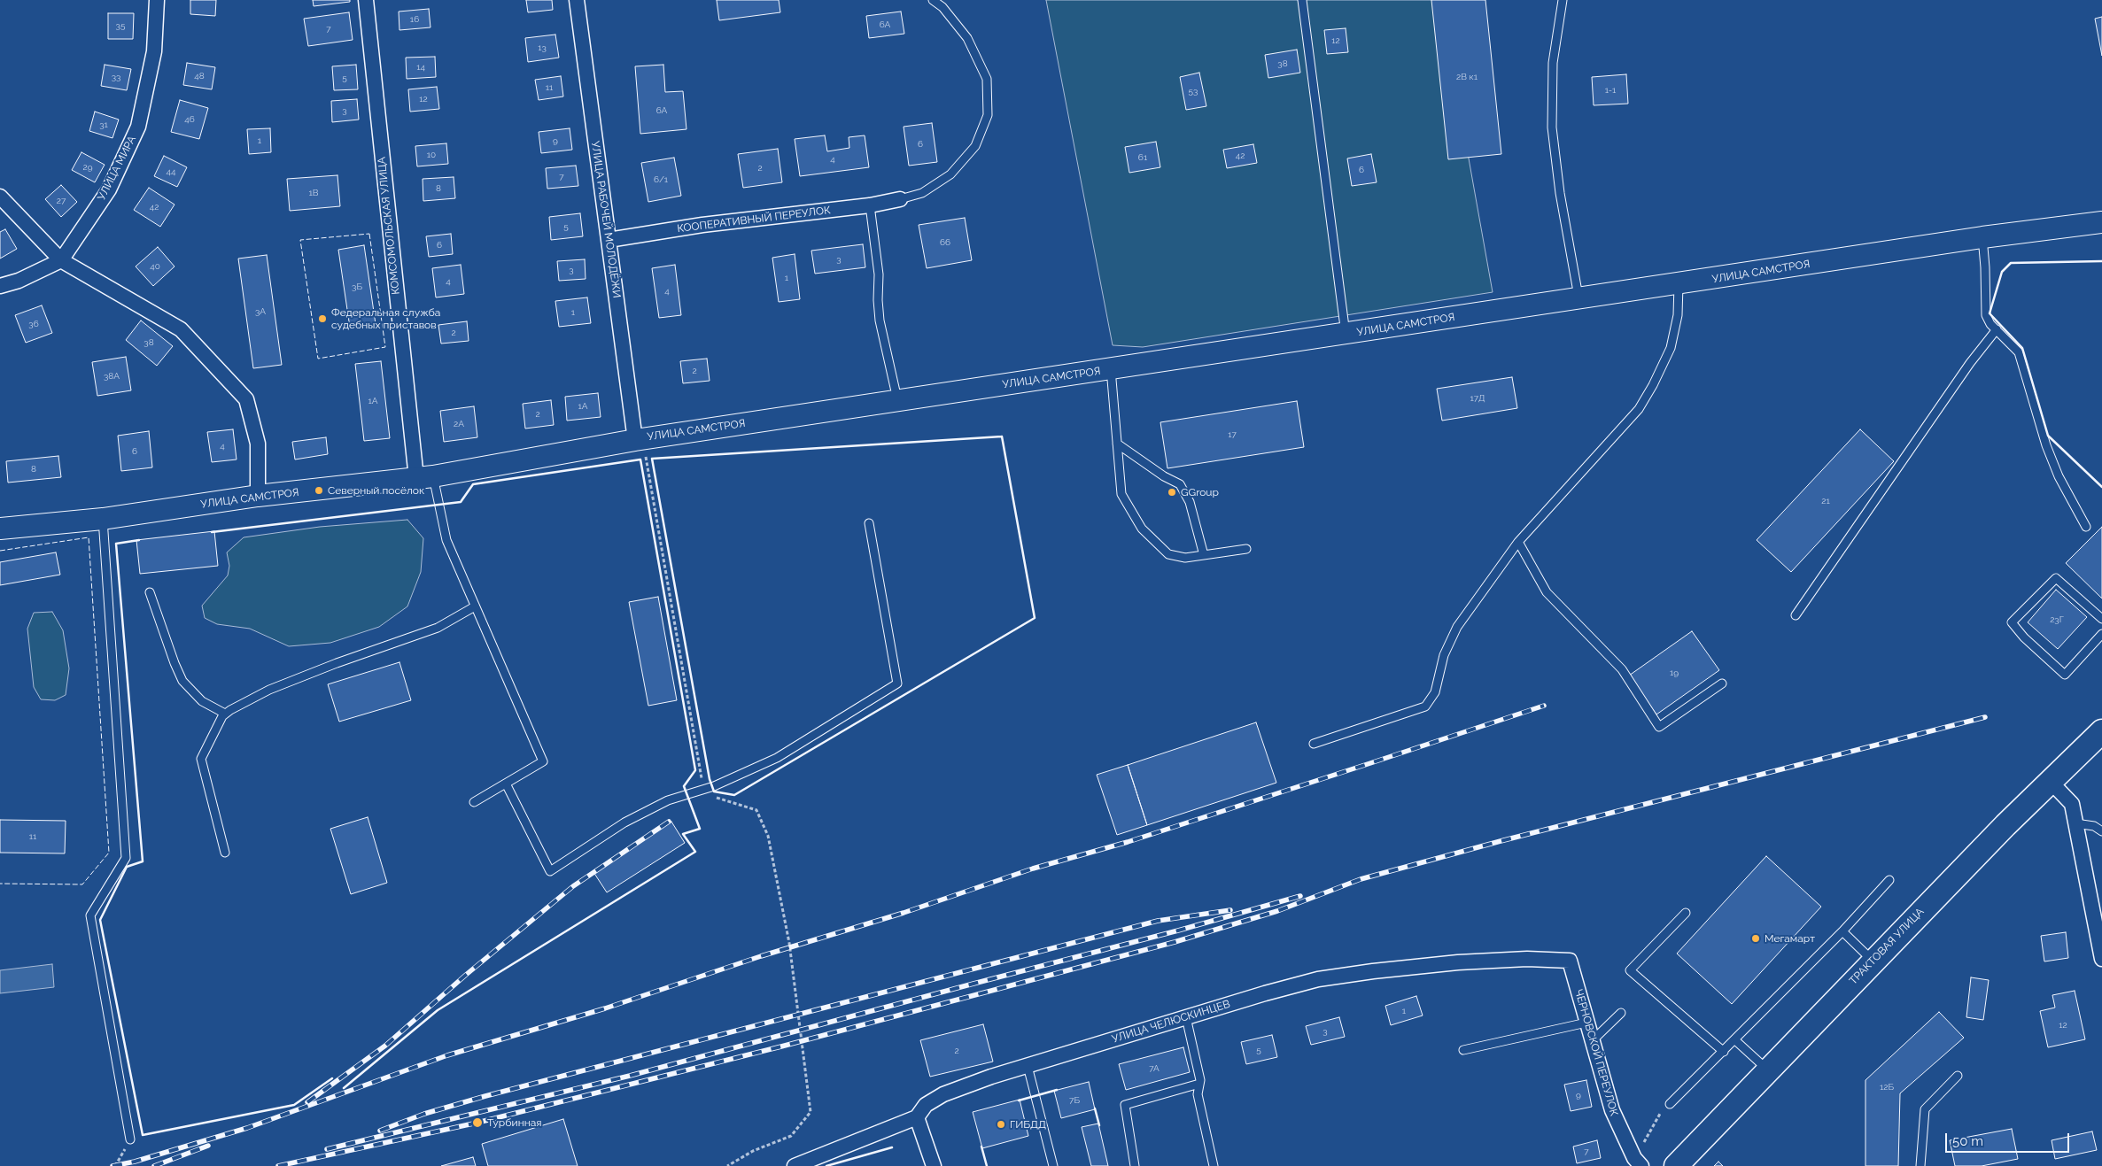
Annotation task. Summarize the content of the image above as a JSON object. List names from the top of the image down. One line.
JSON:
{"streets":{"main road":["ТРАКТОВАЯ УЛИЦА"],"street":["УЛИЦА МИРА","УЛИЦА РАБОЧЕЙ МОЛОДЁЖИ","КООПЕРАТИВНЫЙ ПЕРЕУЛОК","КОМСОМОЛЬСКАЯ УЛИЦА","УЛИЦА САМСТРОЯ","УЛИЦА ЧЕЛЮСКИНЦЕВ","ЧЕРНОВСКОЙ ПЕРЕУЛОК"]},"crossings":[["УЛИЦА РАБОЧЕЙ МОЛОДЁЖИ","КООПЕРАТИВНЫЙ ПЕРЕУЛОК"],["УЛИЦА РАБОЧЕЙ МОЛОДЁЖИ","УЛИЦА САМСТРОЯ"],["КОМСОМОЛЬСКАЯ УЛИЦА","УЛИЦА САМСТРОЯ"],["УЛИЦА ЧЕЛЮСКИНЦЕВ","ЧЕРНОВСКОЙ ПЕРЕУЛОК"]],"places":["Федеральная служба судебных приставов","Северный посёлок","GGroup","Мегамарт","Турбинная","ГИБДД"],"house_numbers":["16","6А","35","7","12","13","38","14","48","33","2В к1","5","11","1-1","53","12","3","6А","46","31","1","9","6","10","42","61","4","29","2","6","44","7","6/1","8","1В","27","42","5","66","6","3","40","3","1","4","3Б","4","3А","1","36","2","38","2","38А","17Д","1А","1А","2","2А","17","4","6","8","21","23Г","19","11","1","12","3","5","2","7А","12Б","9","7Б","7"],"scale_bar":"50 m"}
